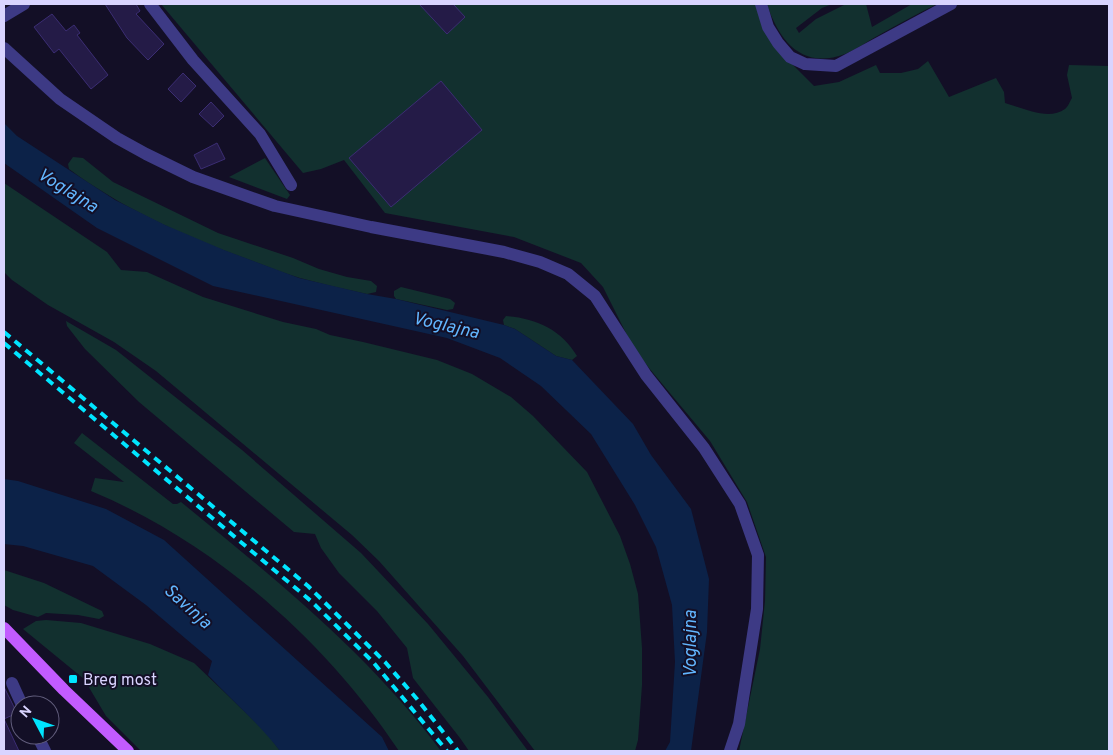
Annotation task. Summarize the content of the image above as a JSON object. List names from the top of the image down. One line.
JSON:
{"water":["Voglajna","Savinja"],"places":{"transit":["Breg most"]},"north":"top left"}
